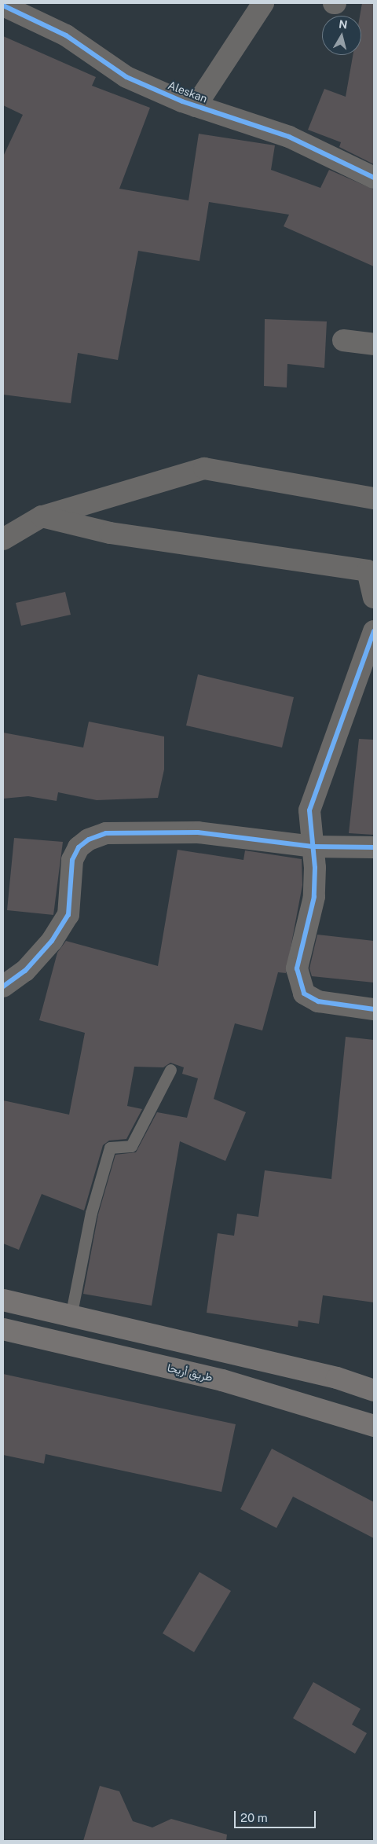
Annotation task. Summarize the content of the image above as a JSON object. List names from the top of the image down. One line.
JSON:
{"streets":{"main road":["طريق أريحا"],"street":["Aleskan"]},"scale_bar":"20 m","north":"top"}
